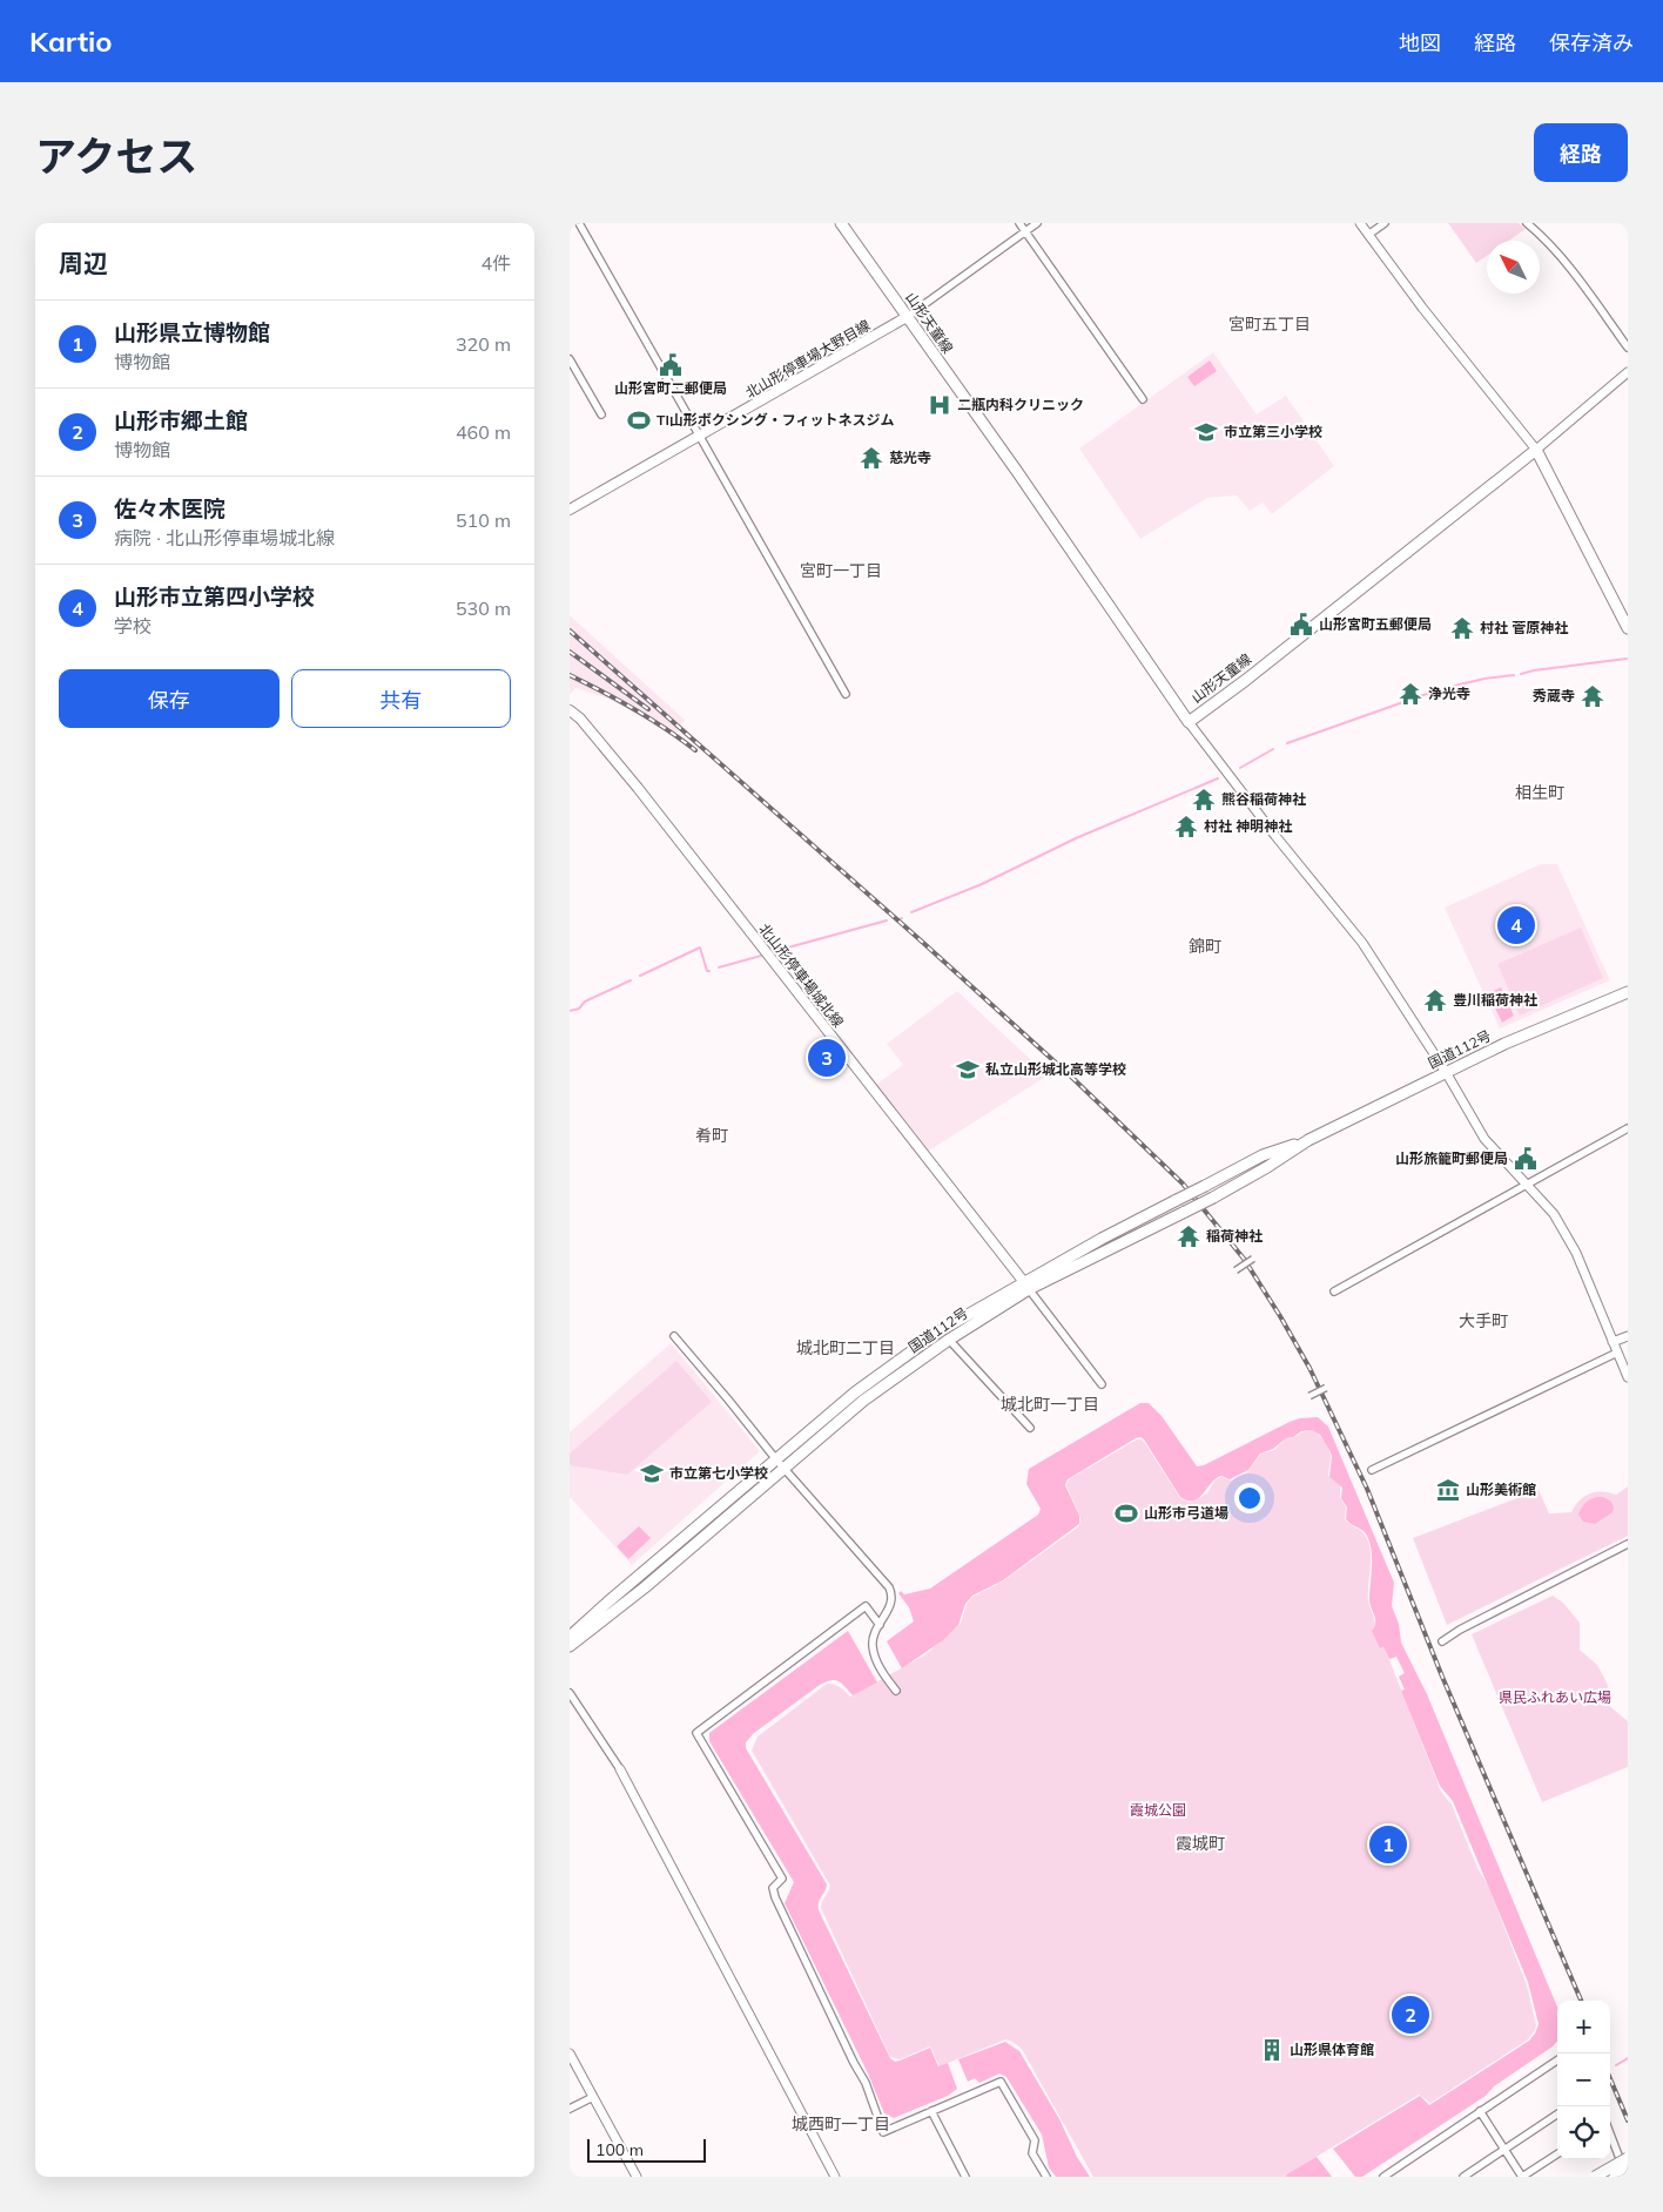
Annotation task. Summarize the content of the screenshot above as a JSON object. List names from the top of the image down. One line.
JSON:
{"streets":{"main road":["山形天童線","北山形停車場大野目線","北山形停車場城北線","国道112号"]},"crossings":[["山形天童線","北山形停車場大野目線"],["北山形停車場城北線","国道112号"]],"districts":["宮町五丁目","宮町一丁目","相生町","錦町","肴町","大手町","城北町二丁目","城北町一丁目","霞城町","城西町一丁目"],"parks":["県民ふれあい広場","霞城公園"],"places":{"public building":["山形宮町二郵便局","山形宮町五郵便局","山形旅籠町郵便局"],"hospital":["二瓶内科クリニック"],"sports":["TI山形ボクシング・フィットネスジム","山形市弓道場"],"school or university":["市立第三小学校","私立山形城北高等学校","市立第七小学校"],"temple":["慈光寺","村社 菅原神社","浄光寺","秀蔵寺","熊谷稲荷神社","村社 神明神社","豊川稲荷神社","稲荷神社"],"museum":["山形美術館"],"building":["山形県体育館"]},"scale_bar":"100 m","north":"top left","page":{"header":"Kartio","nav":["地図","経路","保存済み"],"title":"アクセス","buttons":["経路",["保存","共有"]],"heading":["周辺","4件"],"list":[{"mark":"1","name":"山形県立博物館","note":"博物館","value":"320 m"},{"mark":"2","name":"山形市郷土館","note":"博物館","value":"460 m"},{"mark":"3","name":"佐々木医院","note":"病院 · 北山形停車場城北線","value":"510 m"},{"mark":"4","name":"山形市立第四小学校","note":"学校","value":"530 m"}],"pins":["4","3","1","2"],"map_buttons":["+","−"],"scale":"100 m"}}
